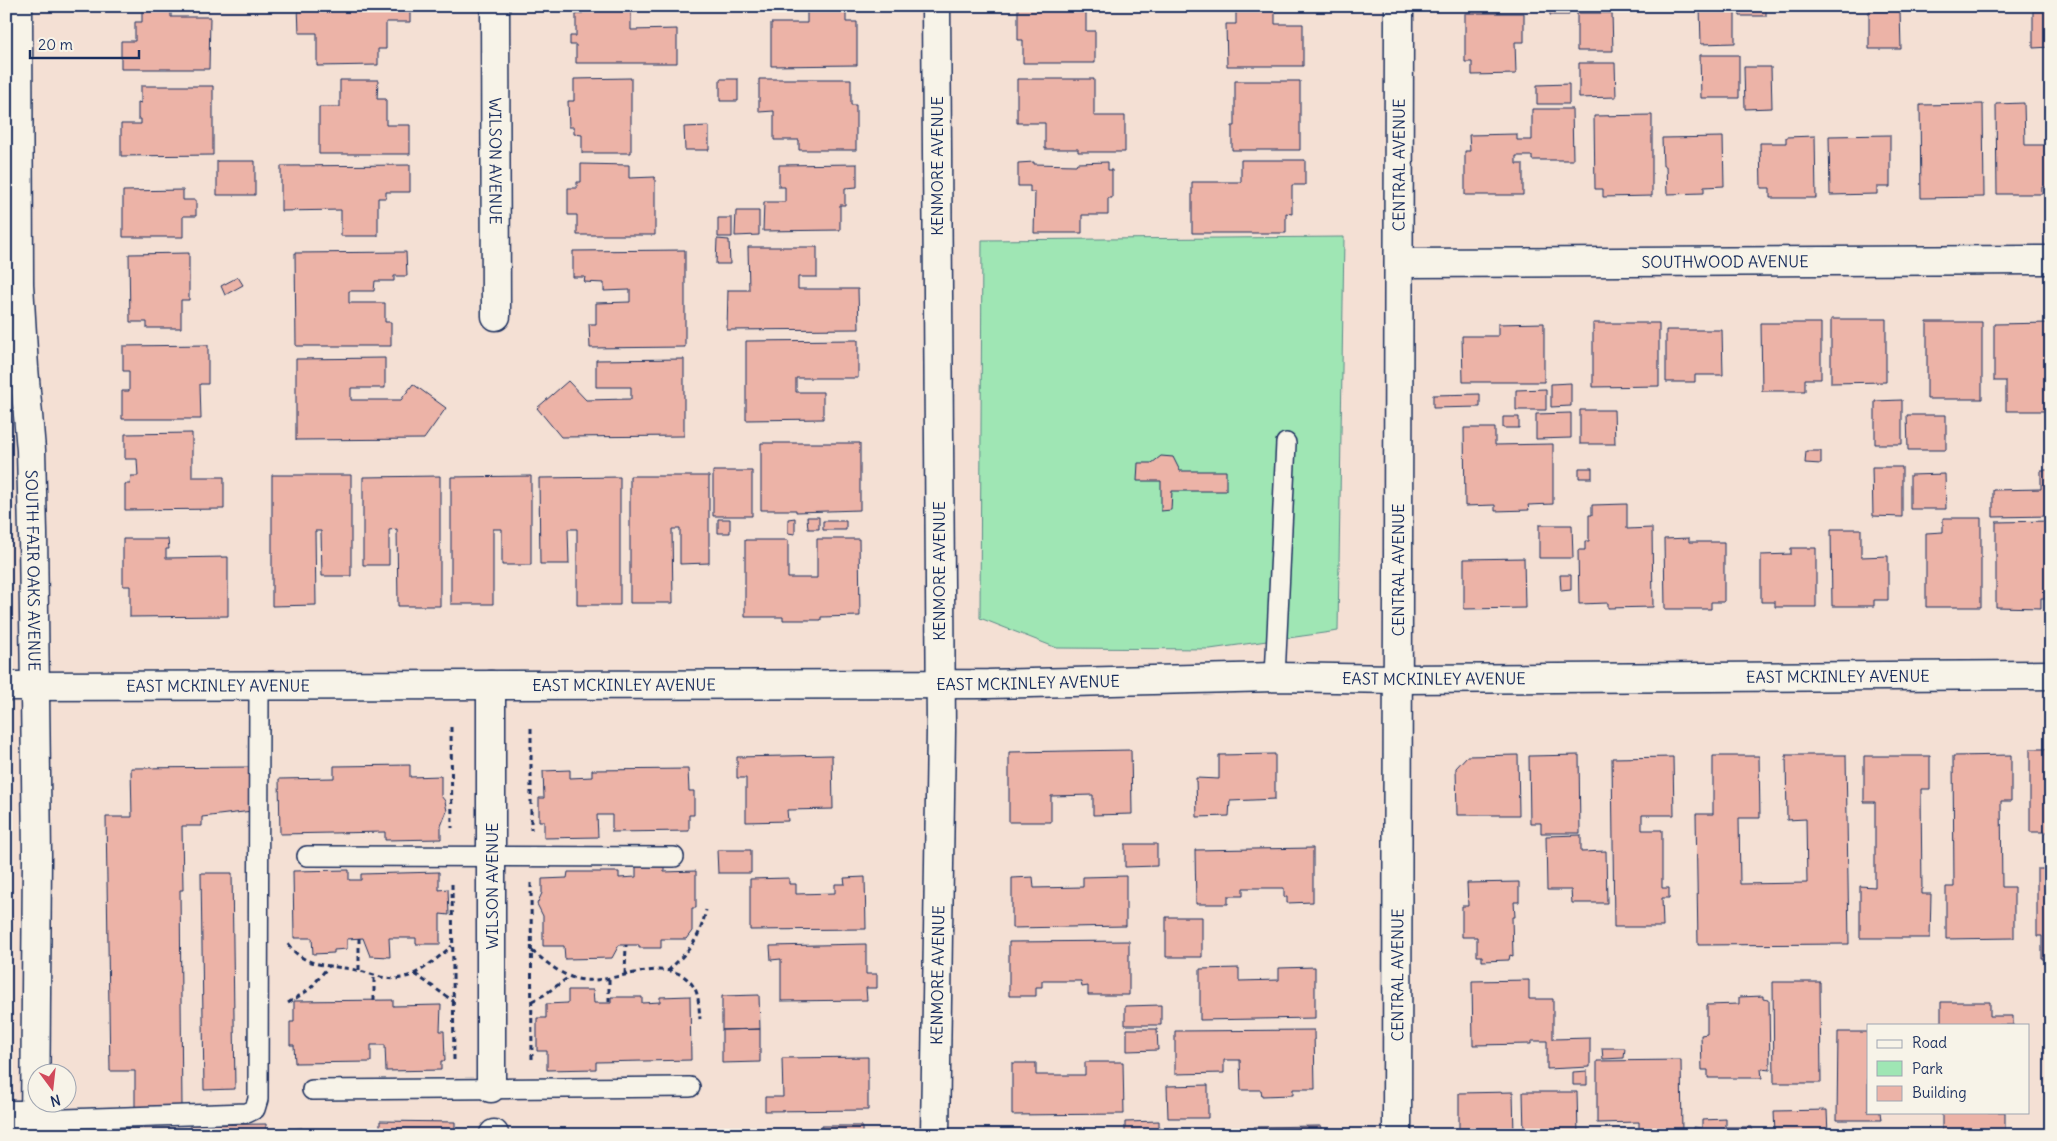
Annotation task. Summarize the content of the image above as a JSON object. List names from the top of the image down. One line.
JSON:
{"streets":{"street":["WILSON AVENUE","KENMORE AVENUE","CENTRAL AVENUE","SOUTHWOOD AVENUE","SOUTH FAIR OAKS AVENUE","EAST MCKINLEY AVENUE"]},"crossings":[["WILSON AVENUE","EAST MCKINLEY AVENUE"],["KENMORE AVENUE","EAST MCKINLEY AVENUE"],["CENTRAL AVENUE","SOUTHWOOD AVENUE"],["CENTRAL AVENUE","EAST MCKINLEY AVENUE"],["SOUTH FAIR OAKS AVENUE","EAST MCKINLEY AVENUE"]],"legend":["Road","Park","Building"],"scale_bar":"20 m","north":"bottom"}
